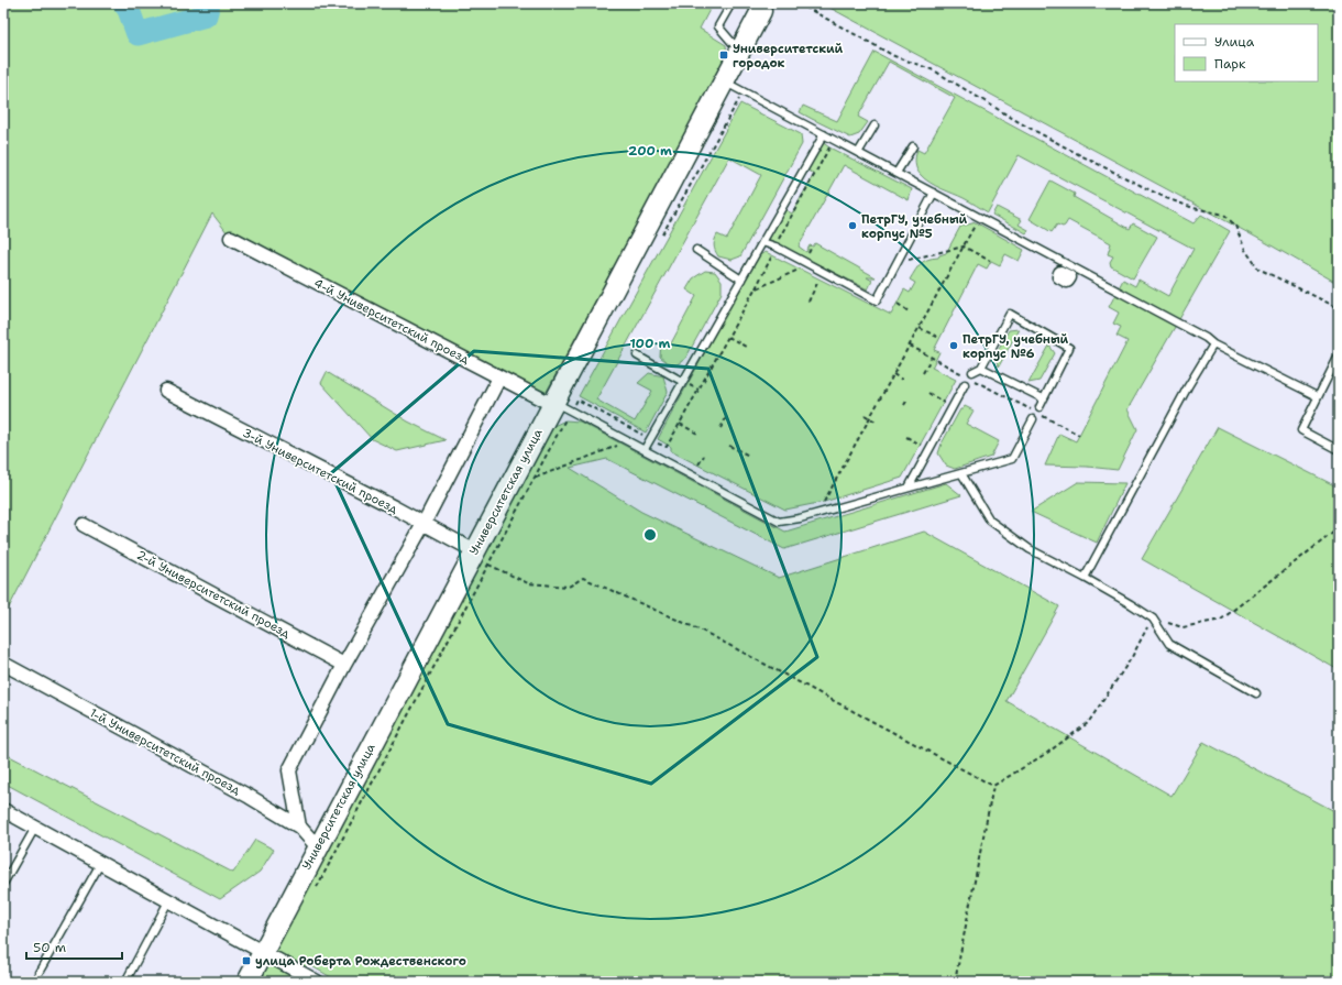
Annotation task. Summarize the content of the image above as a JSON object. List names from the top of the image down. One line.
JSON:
{"streets":{"street":["4-й Университетский проезд","3-й Университетский проезд","Университетская улица","2-й Университетский проезд","1-й Университетский проезд"]},"crossings":[["4-й Университетский проезд","Университетская улица"],["3-й Университетский проезд","Университетская улица"],["Университетская улица","1-й Университетский проезд"]],"places":{"transit":["Университетский городок","улица Роберта Рождественского"],"other":["ПетрГУ, учебный корпус №5","ПетрГУ, учебный корпус №6"]},"legend":["Улица","Парк"],"scale_bar":"50 m","rings":["200 m","100 m"]}
